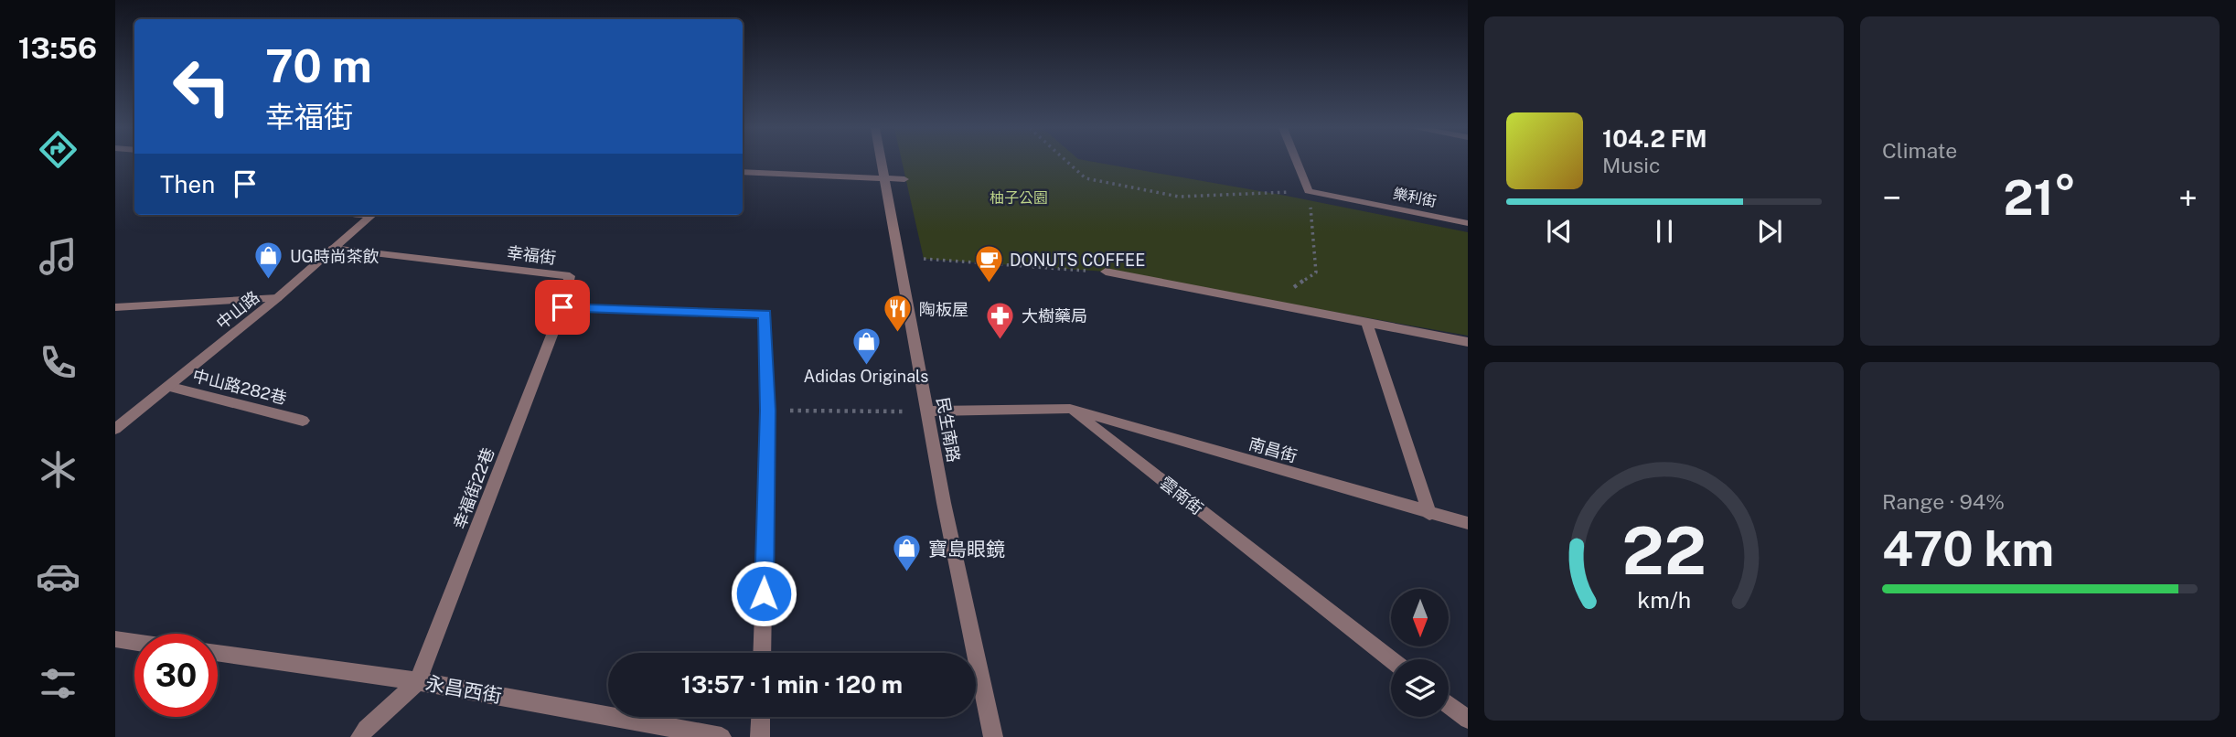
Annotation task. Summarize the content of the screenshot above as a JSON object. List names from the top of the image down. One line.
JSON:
{"streets":{"street":["樂利街","幸福街","中山路","中山路282巷","民生南路","南昌街","幸福街22巷","雲南街","永昌西街"]},"crossings":[["幸福街","中山路"],["幸福街","幸福街22巷"],["中山路","中山路282巷"],["南昌街","雲南街"],["幸福街22巷","永昌西街"]],"parks":["柚子公園"],"places":{"shop":["UG時尚茶飲","Adidas Originals","寶島眼鏡"],"cafe":["DONUTS COFFEE"],"restaurant":["陶板屋"],"pharmacy":["大樹藥局"]},"north":"bottom","page":{"tabs":"13:56","tile":["Climate",["Range · 94%","470 km"]],"turn":["70 m","幸福街"],"song":["104.2 FM","Music"],"then":"Then","heat":["−","21°","+"],"limit":"30","trip":"13:57 · 1 min · 120 m","gauge":["22","km/h"]}}
